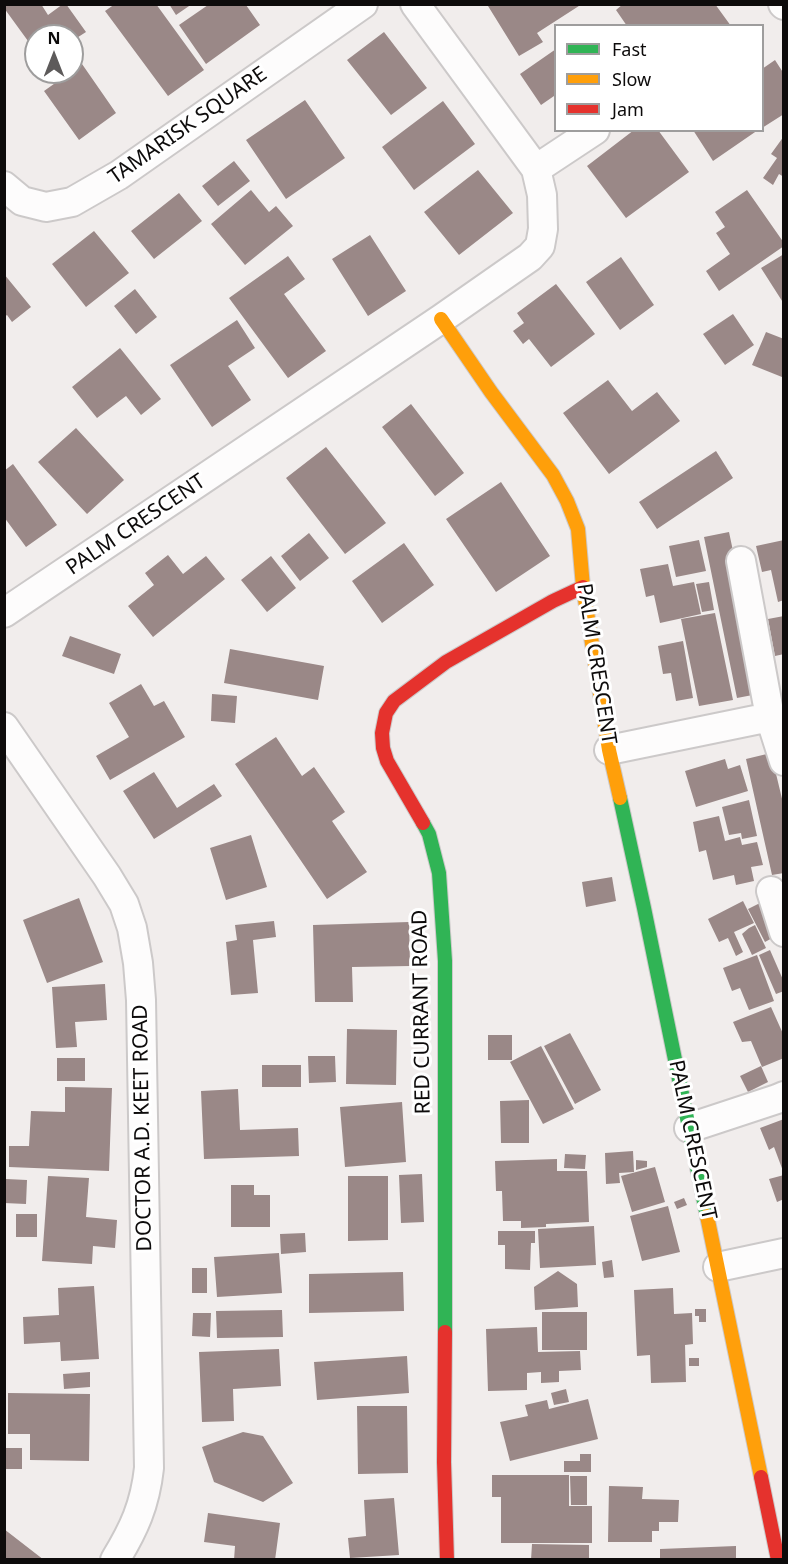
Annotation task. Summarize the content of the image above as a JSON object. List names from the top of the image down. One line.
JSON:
{"streets":{"street":["TAMARISK SQUARE","PALM CRESCENT","RED CURRANT ROAD","DOCTOR A.D. KEET ROAD"]},"crossings":[["PALM CRESCENT","RED CURRANT ROAD"]],"legend":["Fast","Slow","Jam"],"north":"top"}
